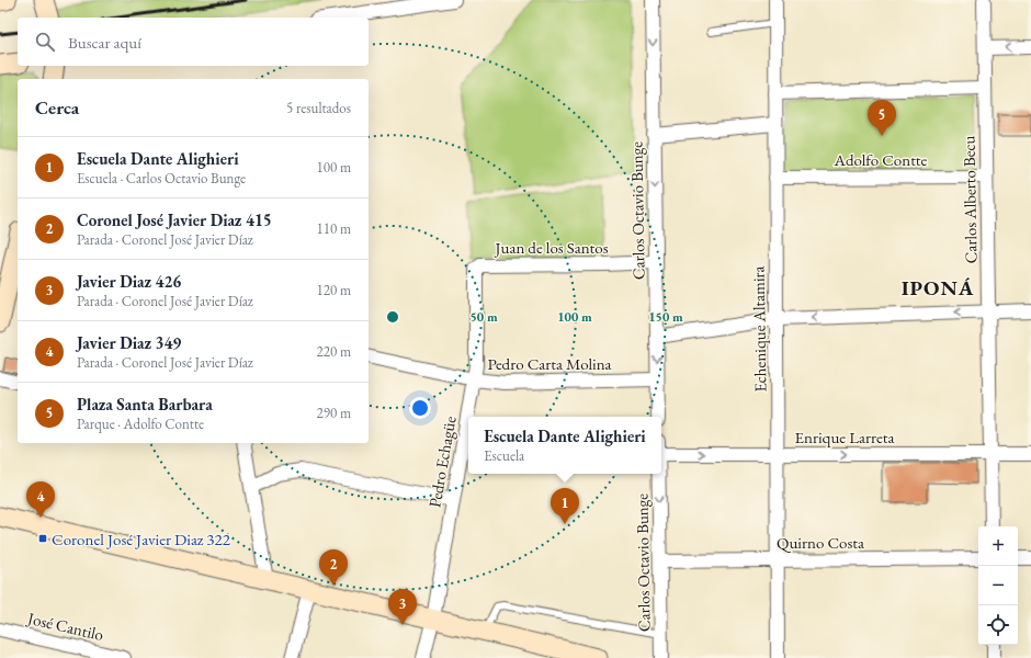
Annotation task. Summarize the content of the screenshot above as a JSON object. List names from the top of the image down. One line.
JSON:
{"streets":{"street":["Adolfo Contte","Carlos Alberto Becu","Carlos Octavio Bunge","Juan de los Santos","Echenique Altamira","Pedro Carta Molina","Enrique Larreta","Pedro Echagüe","Quirno Costa","José Cantilo"]},"crossings":[["Adolfo Contte","Carlos Alberto Becu"],["Adolfo Contte","Echenique Altamira"],["Carlos Alberto Becu","Enrique Larreta"],["Carlos Octavio Bunge","Juan de los Santos"],["Carlos Octavio Bunge","Pedro Carta Molina"],["Carlos Octavio Bunge","Quirno Costa"],["Juan de los Santos","Pedro Echagüe"],["Echenique Altamira","Enrique Larreta"],["Echenique Altamira","Quirno Costa"],["Pedro Carta Molina","Pedro Echagüe"]],"one_way":["Carlos Octavio Bunge","Enrique Larreta"],"districts":["IPONÁ"],"places":{"transit":["Coronel José Javier Diaz 322"]},"page":{"search":"Buscar aquí","heading":["Cerca","5 resultados"],"pins":["5","4","1","2","3"],"list":[{"mark":"1","name":"Escuela Dante Alighieri","note":"Escuela · Carlos Octavio Bunge","value":"100 m"},{"mark":"2","name":"Coronel José Javier Diaz 415","note":"Parada · Coronel José Javier Díaz","value":"110 m"},{"mark":"3","name":"Javier Diaz 426","note":"Parada · Coronel José Javier Díaz","value":"120 m"},{"mark":"4","name":"Javier Diaz 349","note":"Parada · Coronel José Javier Díaz","value":"220 m"},{"mark":"5","name":"Plaza Santa Barbara","note":"Parque · Adolfo Contte","value":"290 m"}],"popup":["Escuela Dante Alighieri","Escuela"],"map_buttons":["+","−"]},"rings":["50 m","100 m","150 m"]}
